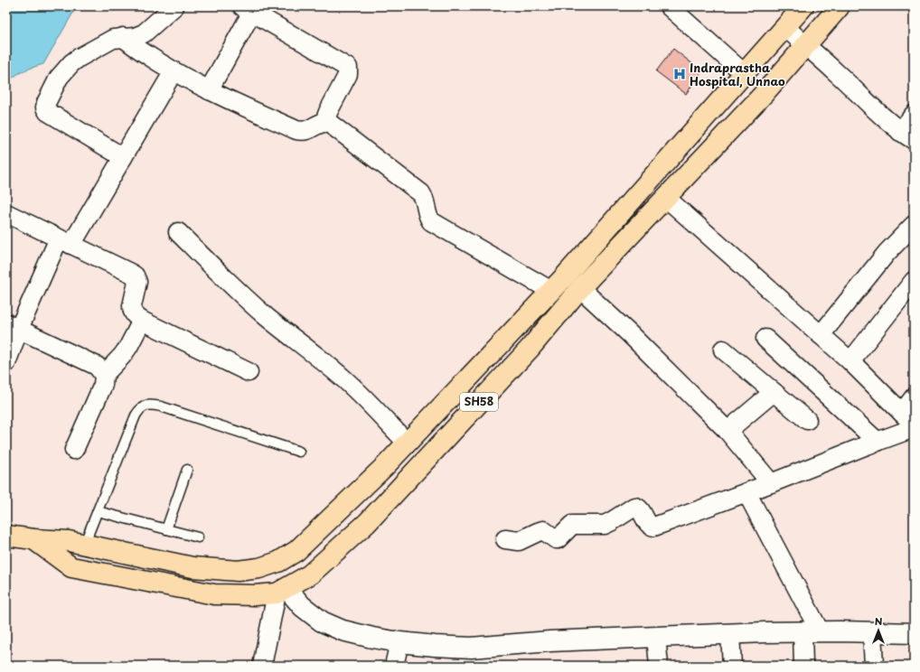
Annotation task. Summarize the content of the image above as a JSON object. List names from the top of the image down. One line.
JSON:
{"streets":{"main road":["SH58"]},"places":{"hospital":["Indraprastha Hospital, Unnao"]},"north":"top"}
